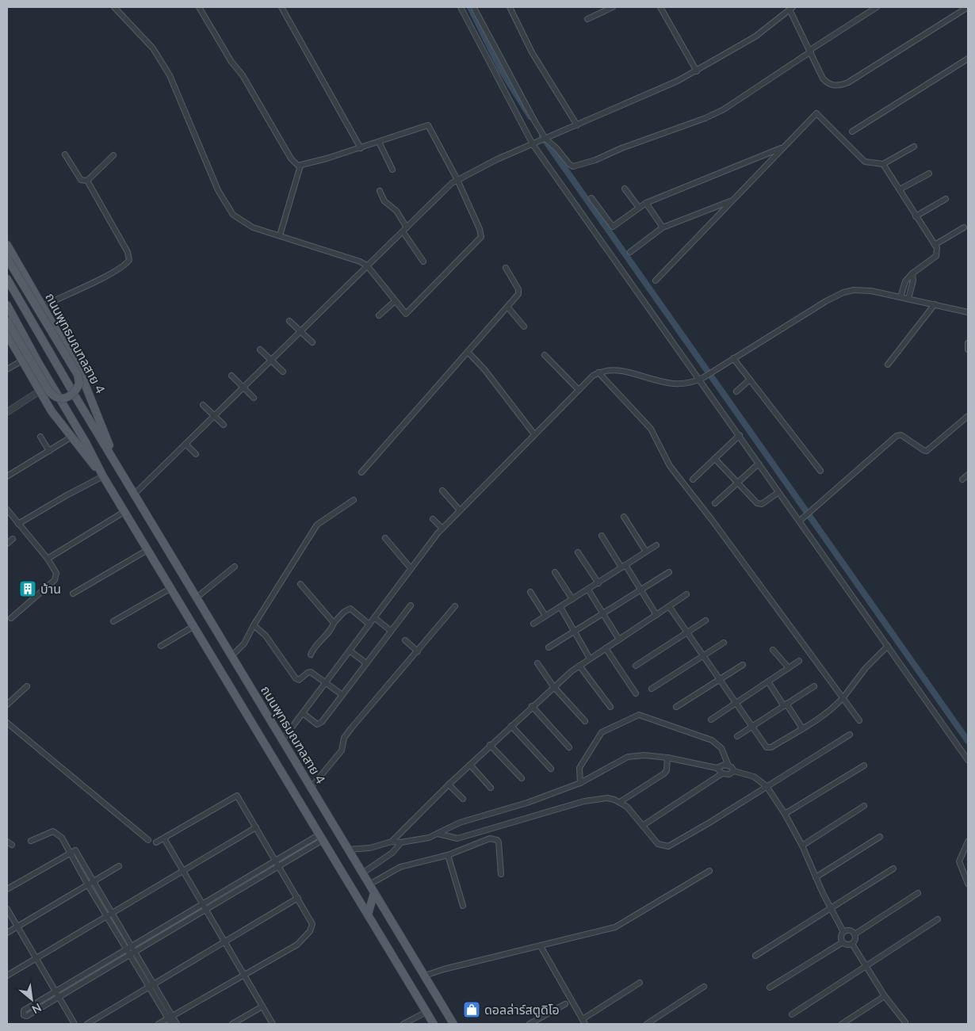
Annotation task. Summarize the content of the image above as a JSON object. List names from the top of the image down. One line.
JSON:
{"streets":{"main road":["ถนนพุทธมณฑลสาย 4"]},"places":{"building":["บ้าน"],"shop":["ดอลล่าร์สตูดิโอ"]},"north":"bottom right"}
